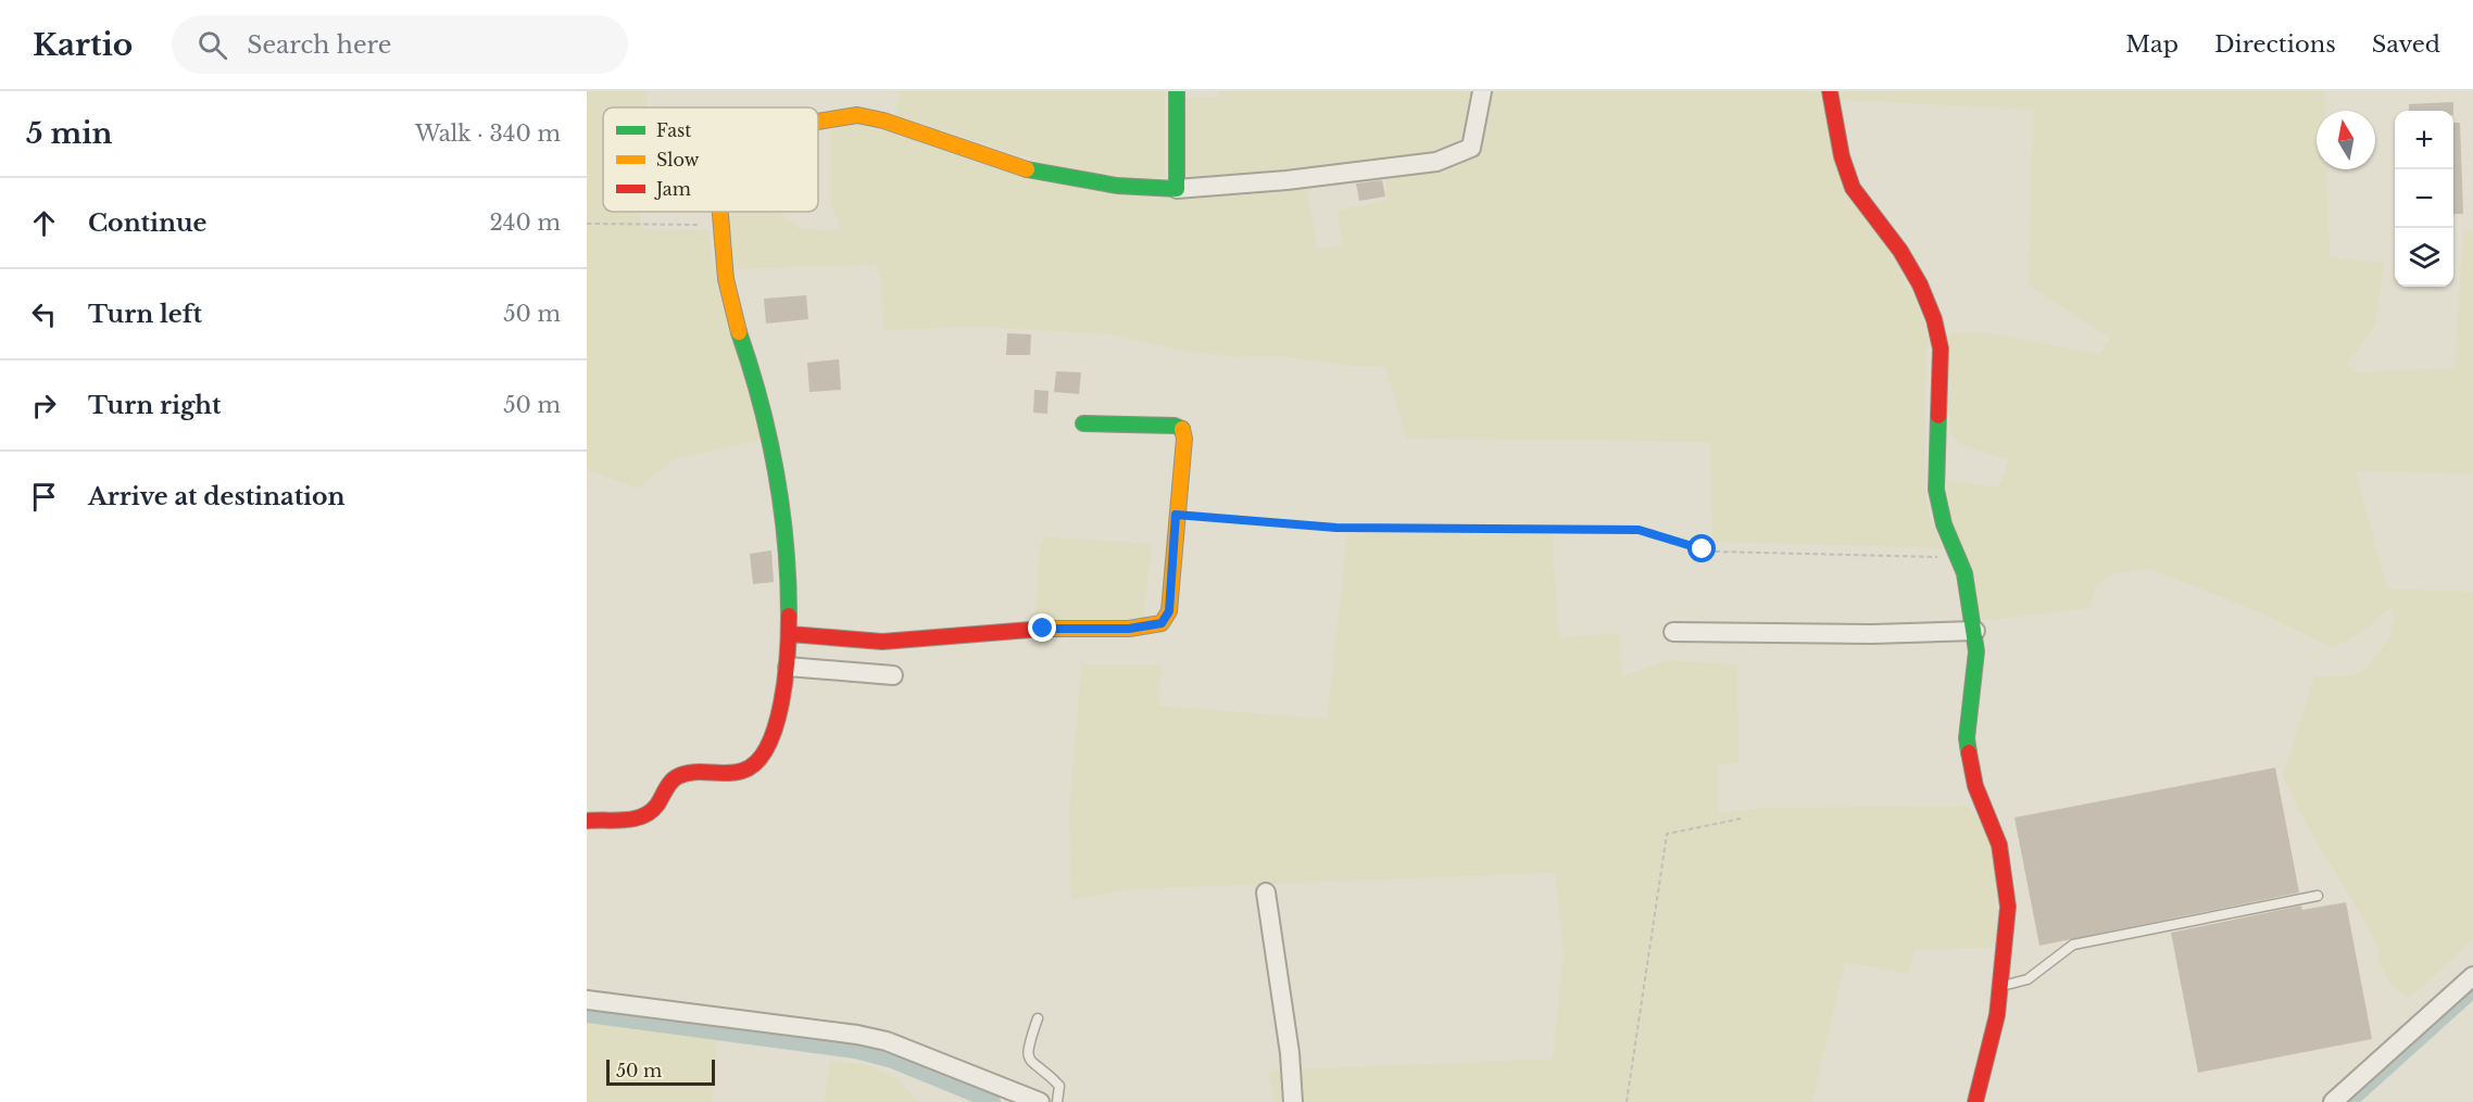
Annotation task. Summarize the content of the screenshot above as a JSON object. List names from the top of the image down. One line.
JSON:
{"legend":["Fast","Slow","Jam"],"scale_bar":"50 m","north":"top","page":{"header":"Kartio","search":"Search here","nav":["Map","Directions","Saved"],"heading":["5 min","Walk · 340 m"],"map_buttons":["+","−"],"list":[["Continue","240 m"],["Turn left","50 m"],["Turn right","50 m"],"Arrive at destination"],"scale":"50 m"}}
